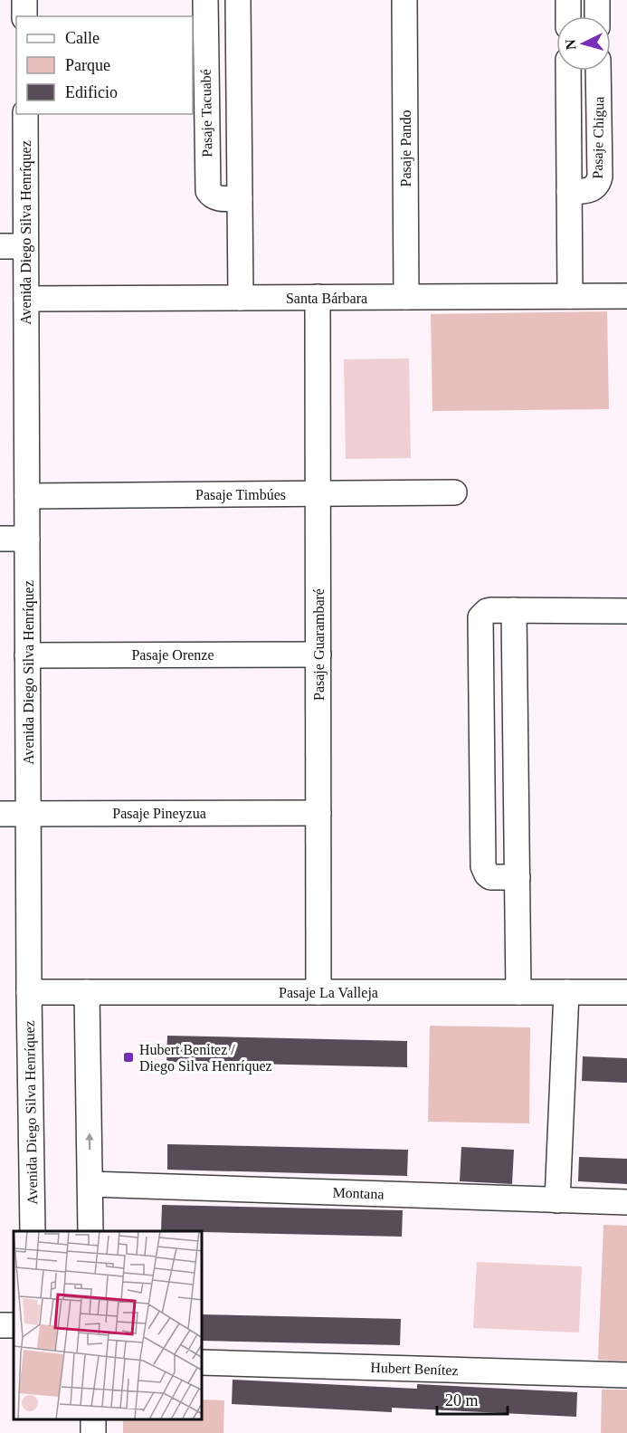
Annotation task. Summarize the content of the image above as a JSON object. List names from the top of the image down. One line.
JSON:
{"streets":{"street":["Pasaje Tacuabé","Pasaje Chigua","Pasaje Pando","Avenida Diego Silva Henríquez","Santa Bárbara","Pasaje Timbúes","Pasaje Guarambaré","Pasaje Orenze","Pasaje Pineyzua","Pasaje La Valleja","Montana","Hubert Benítez"]},"crossings":[["Pasaje Chigua","Santa Bárbara"],["Pasaje Pando","Santa Bárbara"],["Avenida Diego Silva Henríquez","Santa Bárbara"],["Avenida Diego Silva Henríquez","Pasaje Timbúes"],["Avenida Diego Silva Henríquez","Pasaje Orenze"],["Avenida Diego Silva Henríquez","Pasaje Pineyzua"],["Avenida Diego Silva Henríquez","Pasaje La Valleja"],["Santa Bárbara","Pasaje Guarambaré"],["Pasaje Timbúes","Pasaje Guarambaré"],["Pasaje Guarambaré","Pasaje Orenze"],["Pasaje Guarambaré","Pasaje Pineyzua"],["Pasaje Guarambaré","Pasaje La Valleja"]],"places":{"transit":["Hubert Benitez / Diego Silva Henríquez"]},"legend":["Calle","Parque","Edificio"],"scale_bar":"20 m","north":"left"}
